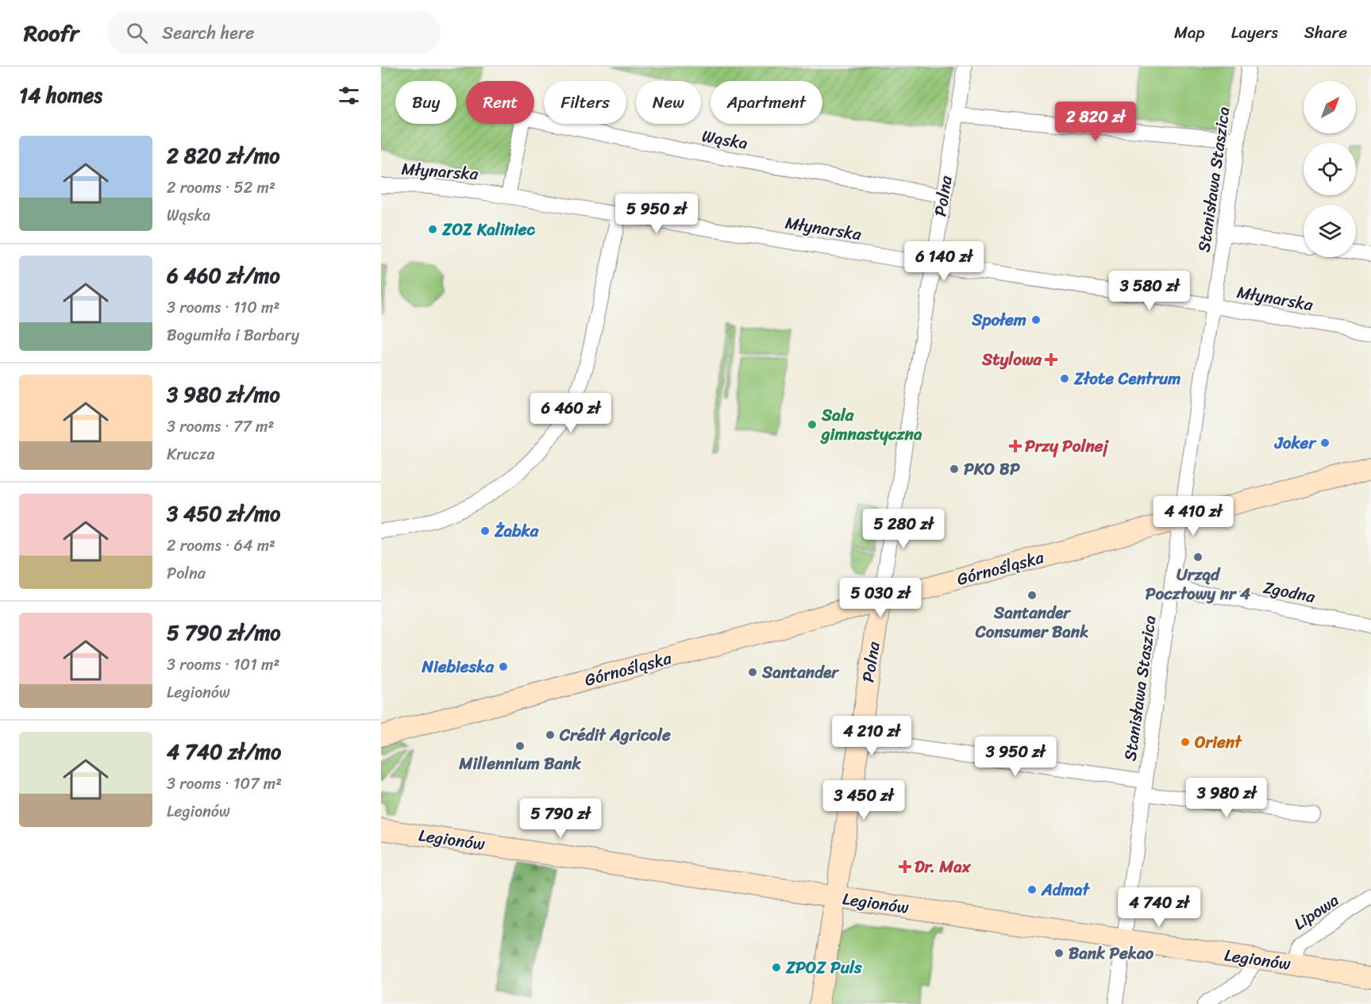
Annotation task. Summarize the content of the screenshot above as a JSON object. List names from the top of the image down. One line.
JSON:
{"streets":{"street":["Wąska","Młynarska","Stanisława Staszica","Polna","Górnośląska","Zgodna","Legionów","Lipowa"]},"crossings":[["Wąska","Młynarska"],["Wąska","Polna"],["Młynarska","Stanisława Staszica"],["Młynarska","Polna"],["Stanisława Staszica","Górnośląska"],["Stanisława Staszica","Zgodna"],["Stanisława Staszica","Legionów"],["Polna","Górnośląska"],["Polna","Legionów"],["Legionów","Lipowa"]],"places":{"other":["ZOZ Kaliniec","Społem","Złote Centrum","Sala gimnastyczna","Joker","PKO BP","Żabka","Urząd Pocztowy nr 4","Santander Consumer Bank","Niebieska","Santander","Crédit Agricole","Orient","Millennium Bank","Admat","Bank Pekao","ZPOZ Puls"],"health":["Stylowa","Przy Polnej","Dr. Max"]},"north":"top right","page":{"header":"Roofr","search":"Search here","nav":["Map","Layers","Share"],"heading":"14 homes","chip":["Buy","Rent","Filters","New","Apartment"],"price":["2 820 zł","5 950 zł","6 140 zł","3 580 zł","6 460 zł","4 410 zł","5 280 zł","5 030 zł","4 210 zł","3 950 zł","3 980 zł","3 450 zł","5 790 zł","4 740 zł"],"list":[{"name":"2 820 zł/mo","note":"2 rooms · 52 m² · Wąska"},{"name":"6 460 zł/mo","note":"3 rooms · 110 m² · Bogumiła i Barbary"},{"name":"3 980 zł/mo","note":"3 rooms · 77 m² · Krucza"},{"name":"3 450 zł/mo","note":"2 rooms · 64 m² · Polna"},{"name":"5 790 zł/mo","note":"3 rooms · 101 m² · Legionów"},{"name":"4 740 zł/mo","note":"3 rooms · 107 m² · Legionów"}]}}
